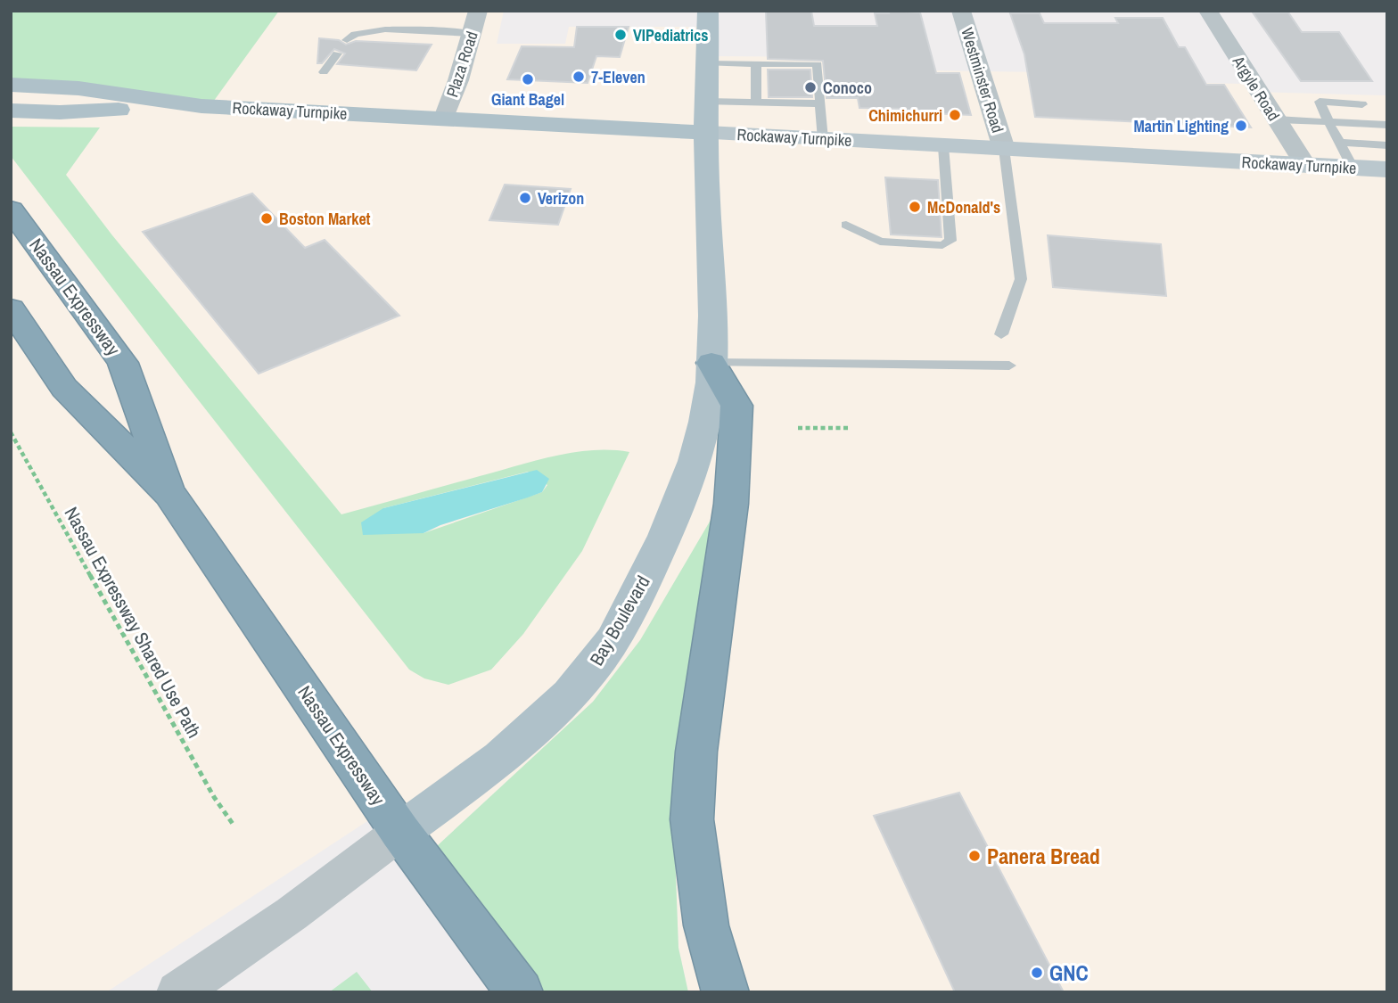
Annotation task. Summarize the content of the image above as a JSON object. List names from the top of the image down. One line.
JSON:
{"streets":{"highway":["Nassau Expressway"],"main road":["Rockaway Turnpike","Bay Boulevard"],"street":["Plaza Road","Westminster Road","Argyle Road"],"path":["Nassau Expressway Shared Use Path"]},"crossings":[["Plaza Road","Rockaway Turnpike"],["Westminster Road","Rockaway Turnpike"],["Argyle Road","Rockaway Turnpike"],["Rockaway Turnpike","Bay Boulevard"],["Nassau Expressway","Bay Boulevard"]],"places":["VIPediatrics","7-Eleven","Giant Bagel","Conoco","Chimichurri","Martin Lighting","Verizon","McDonald's","Boston Market","Panera Bread","GNC"]}
